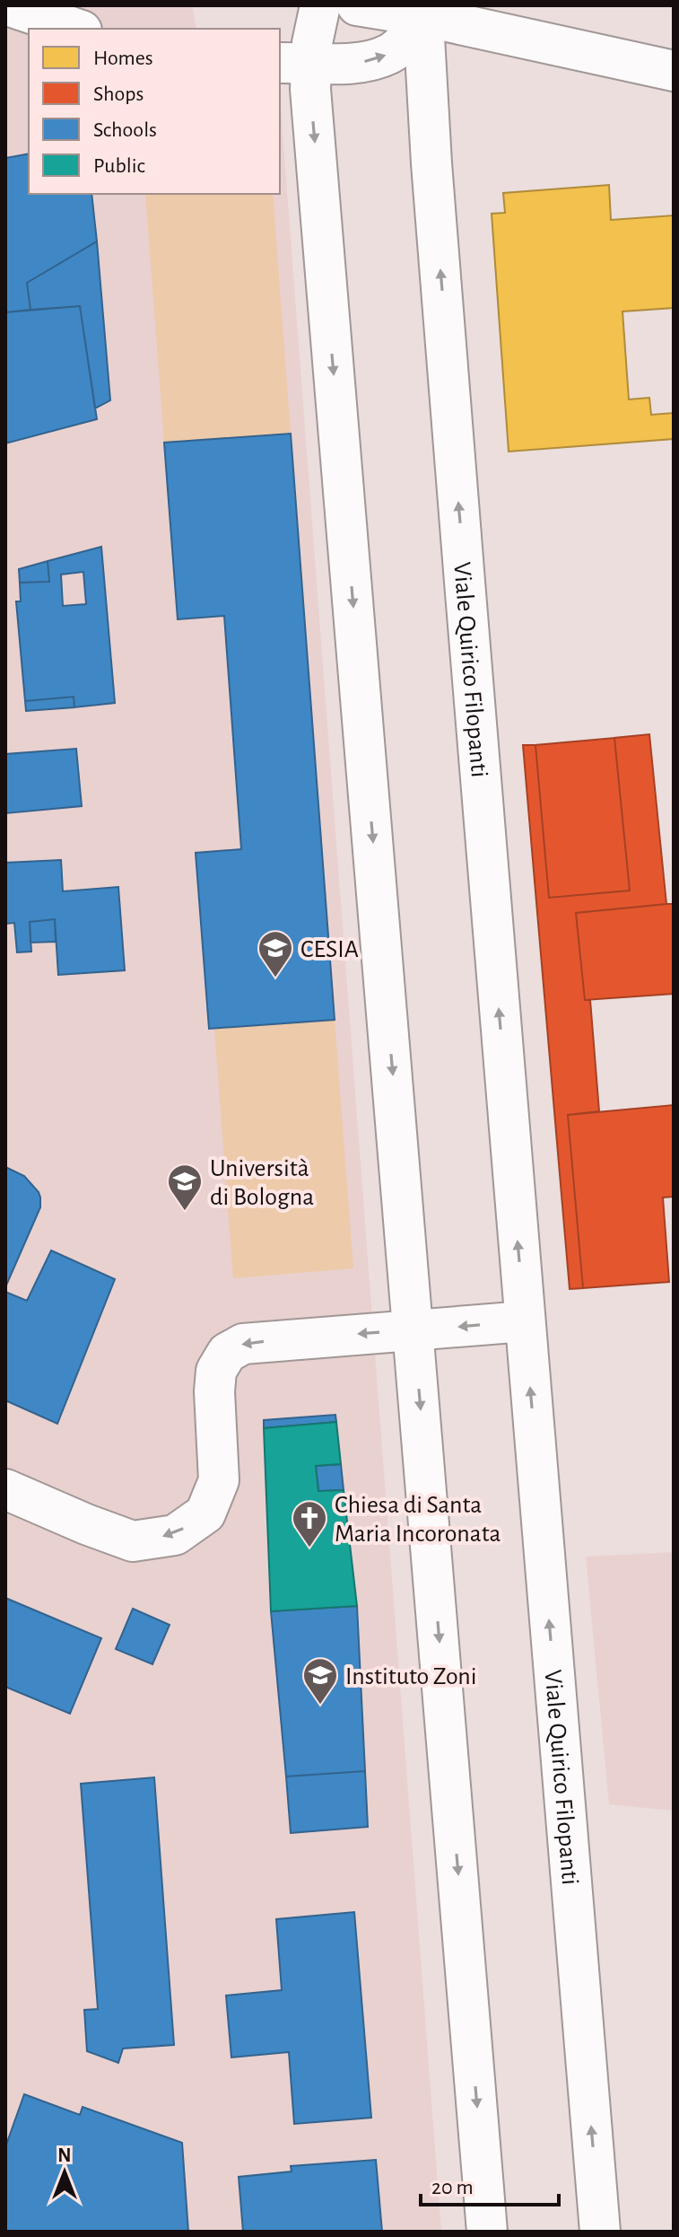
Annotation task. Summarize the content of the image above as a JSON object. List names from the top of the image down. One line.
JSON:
{"streets":{"main road":["Viale Quirico Filopanti"]},"places":{"school or university":["CESIA","Università di Bologna","Instituto Zoni"],"church":["Chiesa di Santa Maria Incoronata"]},"legend":["Homes","Shops","Schools","Public"],"scale_bar":"20 m","north":"top"}
